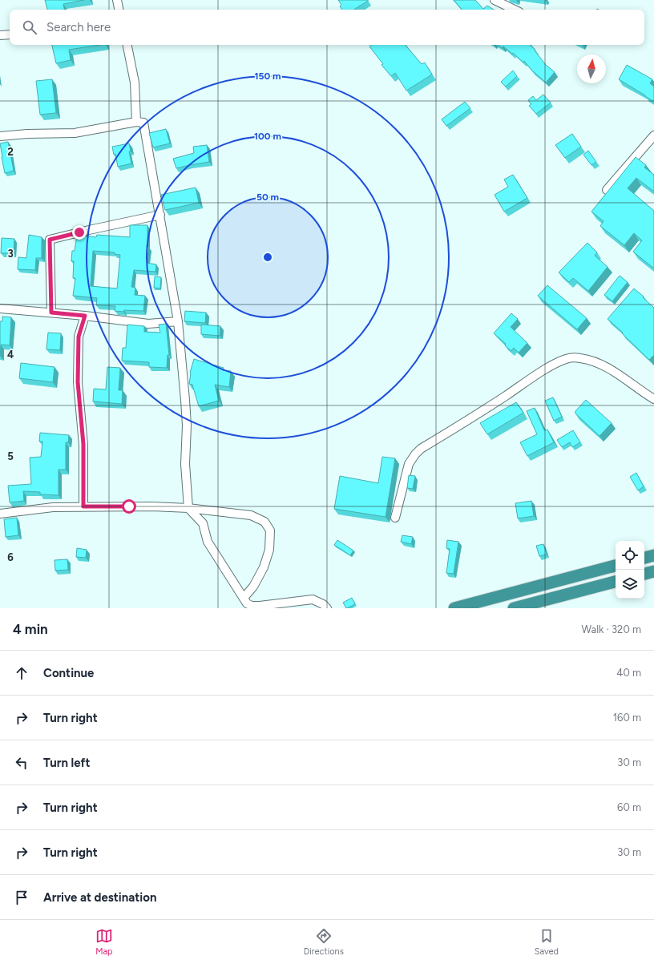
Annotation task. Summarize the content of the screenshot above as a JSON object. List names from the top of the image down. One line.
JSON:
{"north":"top","page":{"search":"Search here","heading":["4 min","Walk · 320 m"],"list":[["Continue","40 m"],["Turn right","160 m"],["Turn left","30 m"],["Turn right","60 m"],["Turn right","30 m"],"Arrive at destination"],"nav":["Map","Directions","Saved"]},"grid":{"rows":["2","3","4","5","6"]},"rings":["150 m","100 m","50 m"]}
